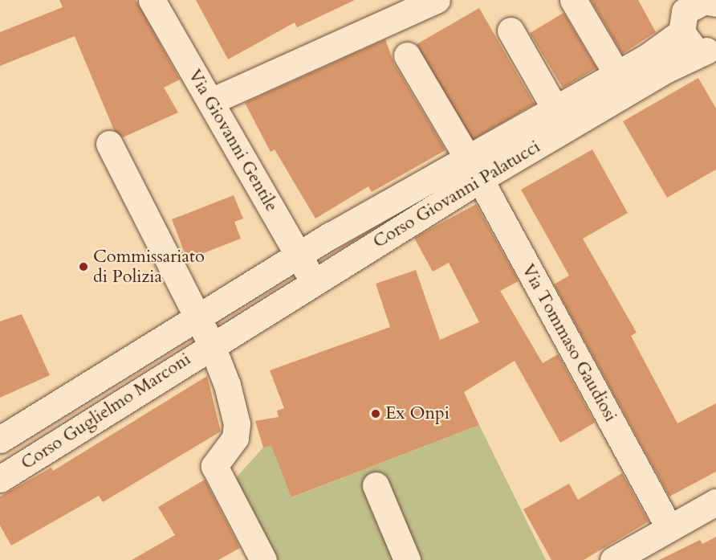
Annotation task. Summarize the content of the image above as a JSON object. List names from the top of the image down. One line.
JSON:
{"streets":{"street":["Via Giovanni Gentile","Corso Giovanni Palatucci","Via Tommaso Gaudiosi","Corso Guglielmo Marconi"]},"crossings":[["Via Giovanni Gentile","Corso Giovanni Palatucci"],["Corso Giovanni Palatucci","Via Tommaso Gaudiosi"],["Corso Giovanni Palatucci","Corso Guglielmo Marconi"]],"places":["Commissariato di Polizia","Ex Onpi"]}
